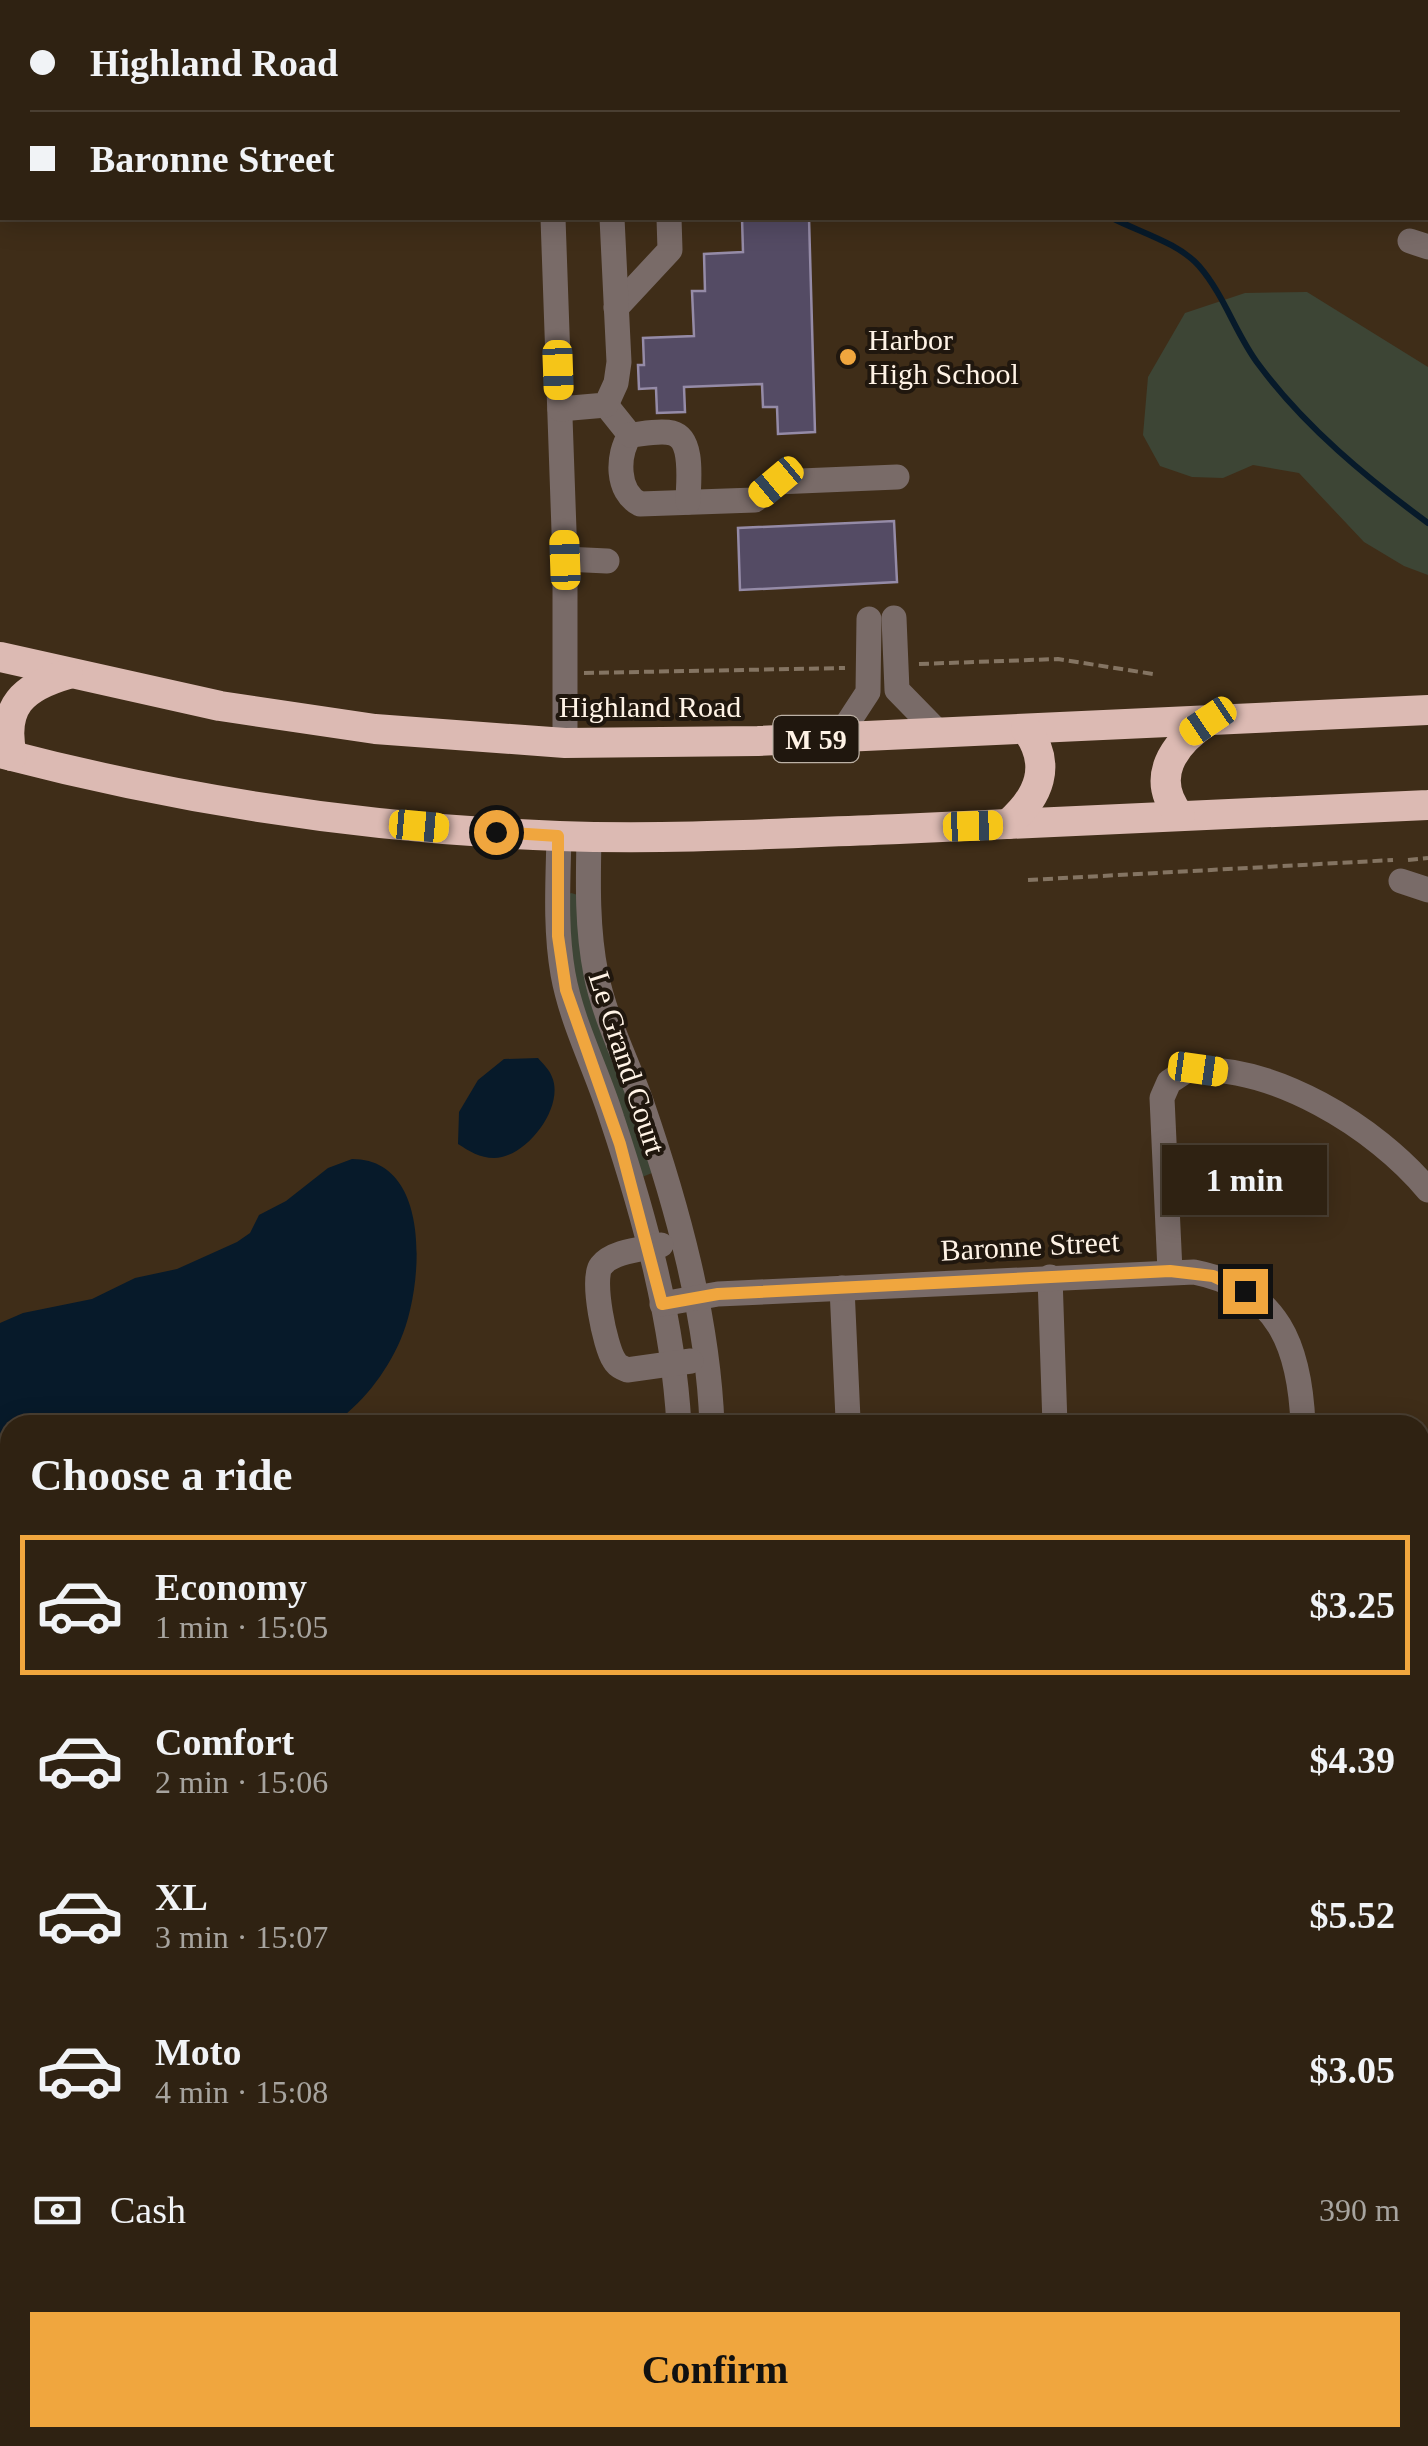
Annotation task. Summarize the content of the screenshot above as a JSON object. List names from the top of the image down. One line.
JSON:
{"streets":{"highway":["Highland Road","M 59"],"street":["Le Grand Court","Baronne Street"]},"crossings":[["Le Grand Court","Baronne Street"]],"places":["Harbor High School"],"page":{"banner":["Highland Road","Baronne Street"],"bubble":"1 min","heading":"Choose a ride","list":[{"name":"Economy","note":"1 min · 15:05","value":"$3.25"},{"name":"Comfort","note":"2 min · 15:06","value":"$4.39"},{"name":"XL","note":"3 min · 15:07","value":"$5.52"},{"name":"Moto","note":"4 min · 15:08","value":"$3.05"}],"pay":["Cash","390 m"],"buttons":"Confirm"}}
